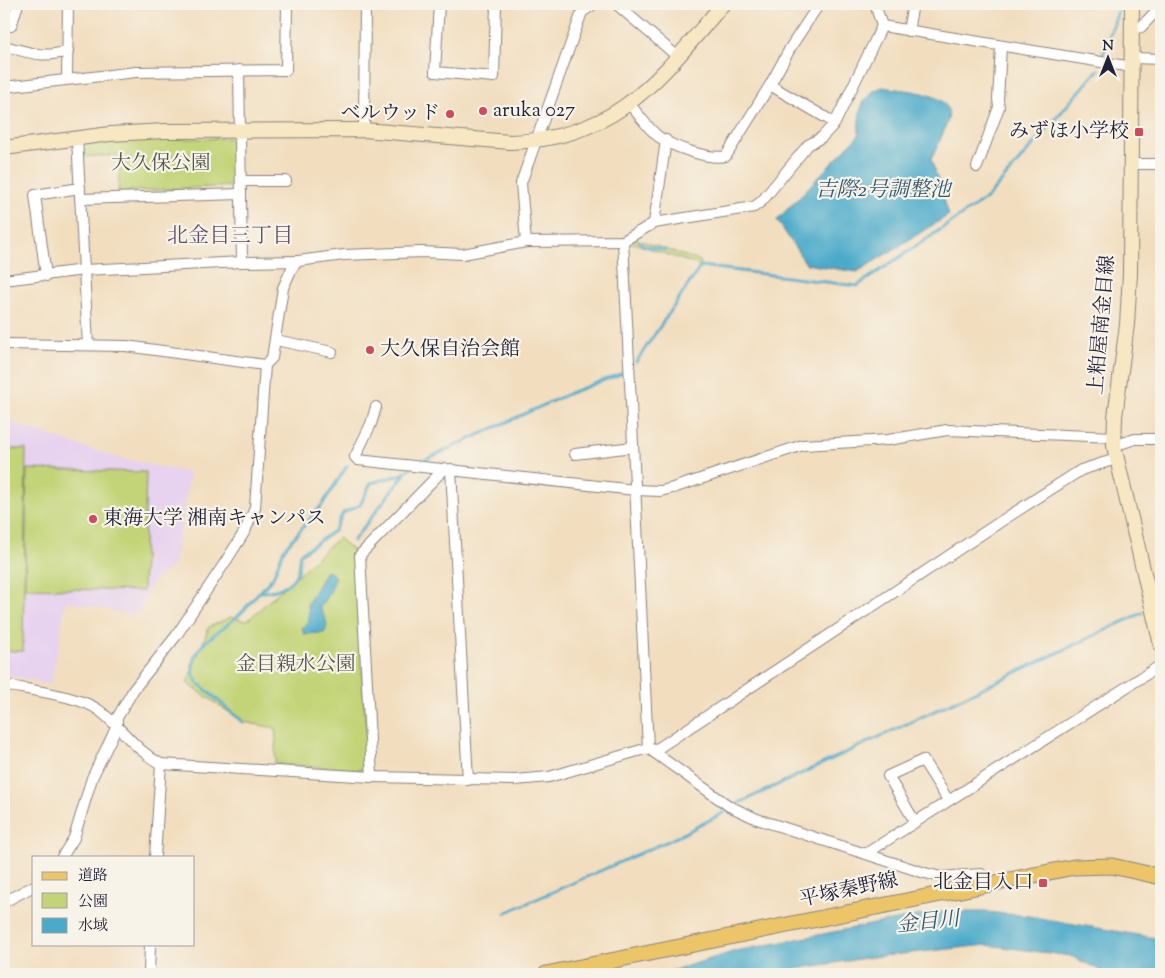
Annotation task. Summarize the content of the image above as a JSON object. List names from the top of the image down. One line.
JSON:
{"streets":{"main road":["平塚秦野線"],"street":["上粕屋南金目線"]},"districts":["北金目三丁目"],"water":["吉際2号調整池","金目川"],"parks":["大久保公園","金目親水公園"],"places":{"other":["aruka 027","ベルウッド","大久保自治会館","東海大学 湘南キャンパス"],"transit":["みずほ小学校","北金目入口"]},"legend":["道路","公園","水域"],"north":"top"}
